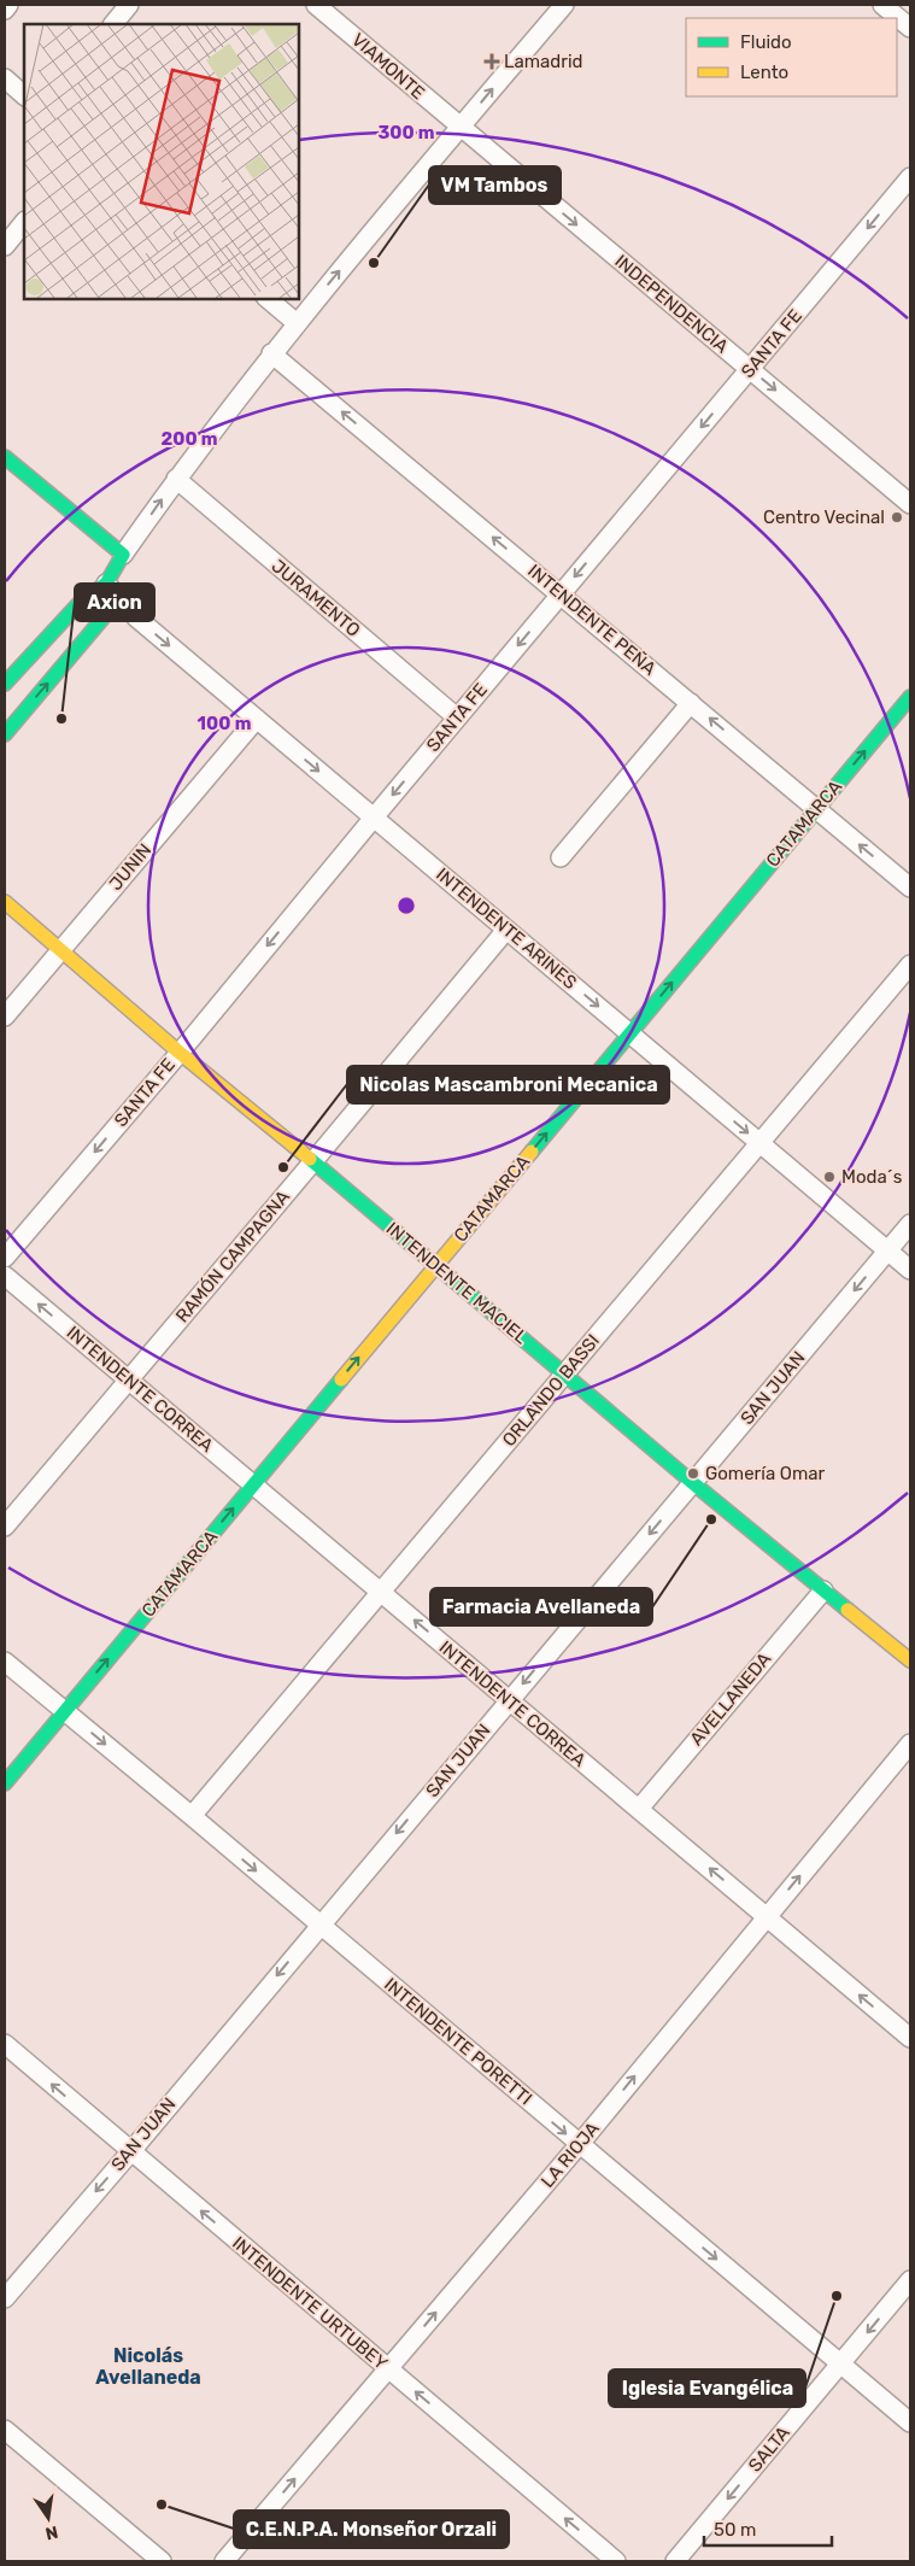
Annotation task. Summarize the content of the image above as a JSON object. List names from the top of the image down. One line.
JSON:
{"streets":{"main road":["CATAMARCA","INTENDENTE MACIEL"],"street":["VIAMONTE","INDEPENDENCIA","SANTA FE","JURAMENTO","INTENDENTE PEÑA","JUNIN","INTENDENTE ARINES","RAMÓN CAMPAGNA","SAN JUAN","INTENDENTE CORREA","ORLANDO BASSI","AVELLANEDA","INTENDENTE PORETTI","LA RIOJA","INTENDENTE URTUBEY","SALTA"]},"crossings":[["VIAMONTE","INDEPENDENCIA"],["INDEPENDENCIA","SANTA FE"],["SANTA FE","JURAMENTO"],["SANTA FE","INTENDENTE PEÑA"],["SANTA FE","INTENDENTE ARINES"],["SANTA FE","INTENDENTE MACIEL"],["INTENDENTE PEÑA","CATAMARCA"],["CATAMARCA","INTENDENTE ARINES"],["CATAMARCA","INTENDENTE MACIEL"],["CATAMARCA","INTENDENTE CORREA"],["CATAMARCA","INTENDENTE PORETTI"],["JUNIN","INTENDENTE ARINES"],["JUNIN","INTENDENTE MACIEL"],["INTENDENTE ARINES","RAMÓN CAMPAGNA"],["INTENDENTE ARINES","SAN JUAN"],["INTENDENTE ARINES","ORLANDO BASSI"],["RAMÓN CAMPAGNA","INTENDENTE MACIEL"],["RAMÓN CAMPAGNA","INTENDENTE CORREA"],["INTENDENTE MACIEL","SAN JUAN"],["INTENDENTE MACIEL","ORLANDO BASSI"],["INTENDENTE MACIEL","AVELLANEDA"],["SAN JUAN","INTENDENTE CORREA"],["SAN JUAN","INTENDENTE PORETTI"],["SAN JUAN","INTENDENTE URTUBEY"],["INTENDENTE CORREA","ORLANDO BASSI"],["INTENDENTE CORREA","AVELLANEDA"],["INTENDENTE CORREA","LA RIOJA"],["ORLANDO BASSI","INTENDENTE PORETTI"],["INTENDENTE PORETTI","LA RIOJA"],["INTENDENTE PORETTI","SALTA"],["LA RIOJA","INTENDENTE URTUBEY"]],"one_way":["INDEPENDENCIA","SANTA FE","INTENDENTE PEÑA","CATAMARCA","INTENDENTE ARINES","SAN JUAN","INTENDENTE CORREA","INTENDENTE PORETTI","LA RIOJA","INTENDENTE URTUBEY","SALTA"],"districts":["Nicolás Avellaneda"],"places":{"health":["Lamadrid"],"other":["VM Tambos","Centro Vecinal","Axion","Nicolas Mascambroni Mecanica","Moda´s","Gomería Omar","Farmacia Avellaneda","Iglesia Evangélica","C.E.N.P.A. Monseñor Orzali"]},"legend":["Fluido","Lento"],"scale_bar":"50 m","north":"bottom","rings":["300 m","200 m","100 m"]}
